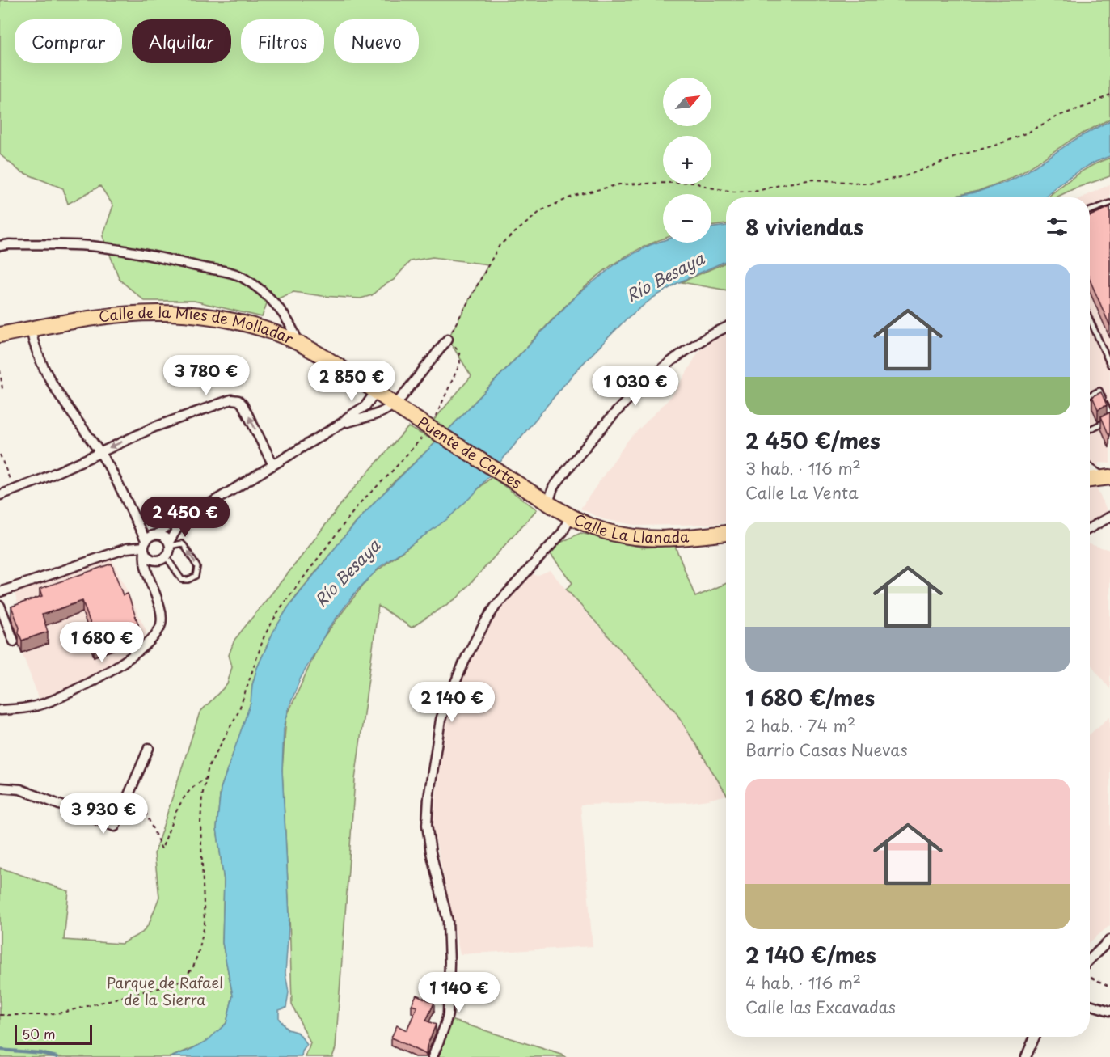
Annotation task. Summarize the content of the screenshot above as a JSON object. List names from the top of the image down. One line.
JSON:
{"streets":{"highway":["Calle de la Mies de Molladar","Puente de Cartes","Calle La Llanada"]},"crossings":[["Calle de la Mies de Molladar","Puente de Cartes"],["Puente de Cartes","Calle La Llanada"]],"water":["Río Besaya"],"parks":["Parque de Rafael de la Sierra"],"scale_bar":"50 m","north":"top right","page":{"chip":["Comprar","Alquilar","Filtros","Nuevo"],"map_buttons":["+","−"],"heading":"8 viviendas","list":[{"name":"2 450 €/mes","note":"3 hab. · 116 m² · Calle La Venta"},{"name":"1 680 €/mes","note":"2 hab. · 74 m² · Barrio Casas Nuevas"},{"name":"2 140 €/mes","note":"4 hab. · 116 m² · Calle las Excavadas"}],"price":["3 780 €","2 850 €","1 030 €","2 450 €","1 680 €","2 140 €","3 930 €","1 140 €"],"scale":"50 m"}}
